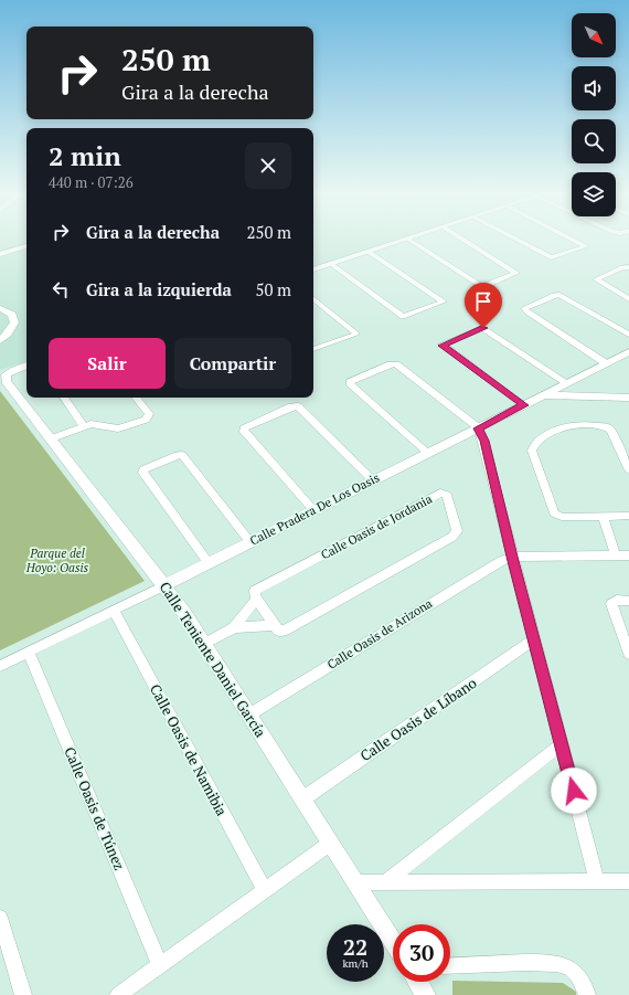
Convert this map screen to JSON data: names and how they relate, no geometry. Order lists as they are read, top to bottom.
{
  "streets": {
    "street": [
      "Calle Pradera De Los Oasis",
      "Calle Oasis de Jordania",
      "Calle Oasis de Arizona",
      "Calle Teniente Daniel García",
      "Calle Oasis de Líbano",
      "Calle Oasis de Namibia",
      "Calle Oasis de Túnez"
    ]
  },
  "crossings": [
    ["Calle Pradera De Los Oasis", "Calle Teniente Daniel García"],
    ["Calle Pradera De Los Oasis", "Calle Oasis de Namibia"],
    ["Calle Pradera De Los Oasis", "Calle Oasis de Túnez"],
    ["Calle Oasis de Jordania", "Calle Teniente Daniel García"],
    ["Calle Oasis de Arizona", "Calle Teniente Daniel García"],
    ["Calle Teniente Daniel García", "Calle Oasis de Líbano"]
  ],
  "parks": ["Parque del Hoyo: Oasis"],
  "north": "bottom right",
  "page": {
    "turn": ["250 m", "Gira a la derecha"],
    "heading": ["2 min", "440 m · 07:26"],
    "list": [
      {
        "name": "Gira a la derecha",
        "value": "250 m"
      },
      {
        "name": "Gira a la izquierda",
        "value": "50 m"
      }
    ],
    "buttons": ["Salir", "Compartir"],
    "speed": "22 km/h",
    "limit": "30"
  }
}
